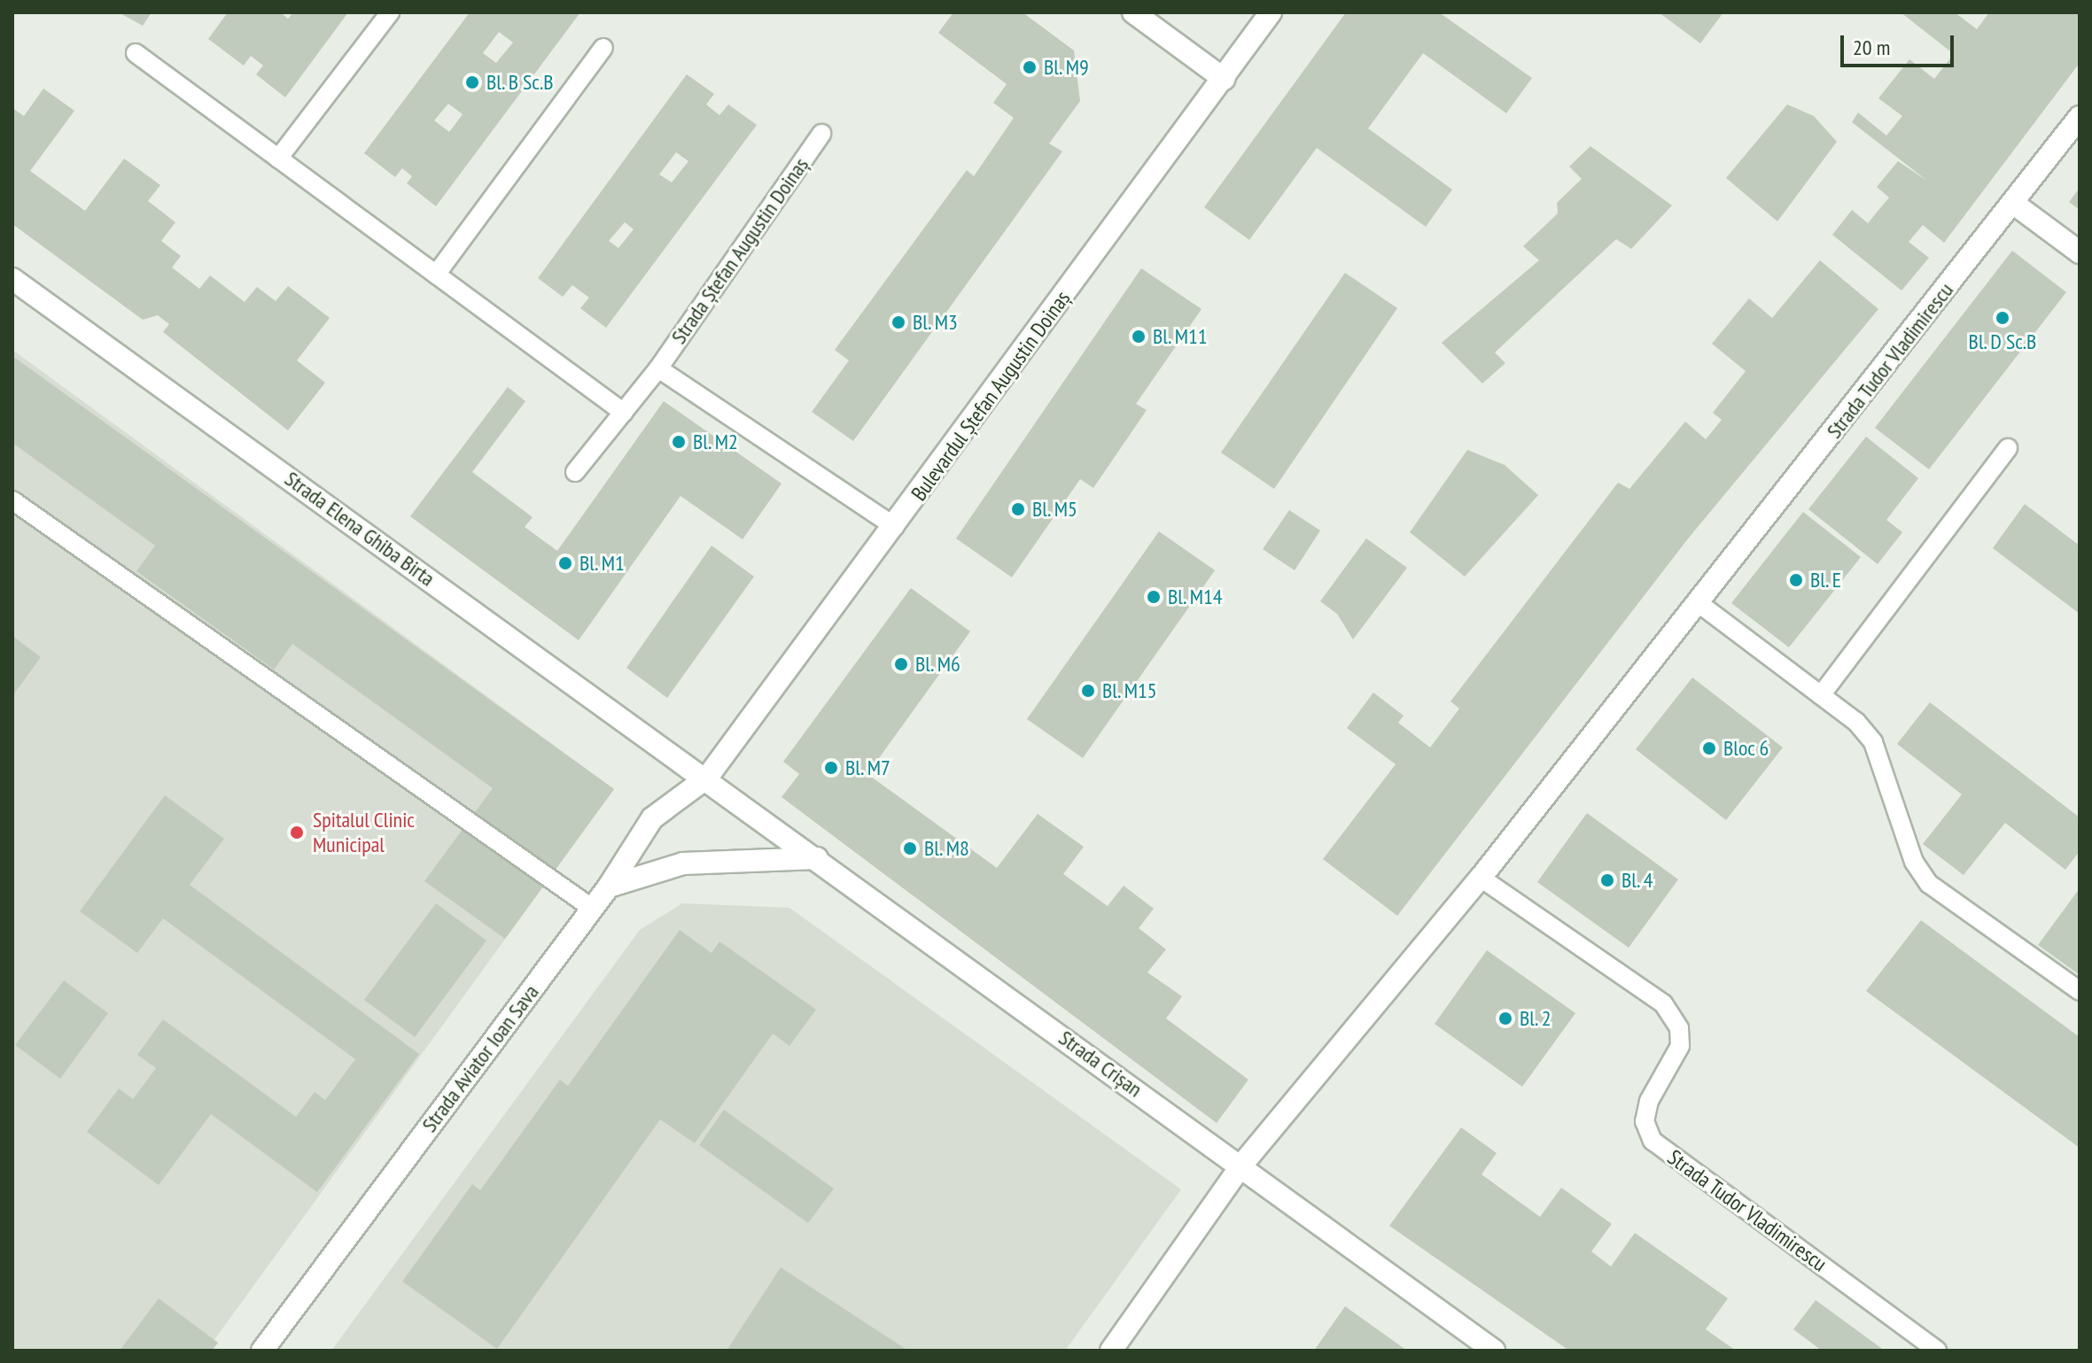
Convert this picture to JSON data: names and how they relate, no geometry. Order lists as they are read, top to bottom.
{
  "streets": {
    "main road": [
      "Strada Tudor Vladimirescu",
      "Bulevardul Ștefan Augustin Doinaș",
      "Strada Elena Ghiba Birta",
      "Strada Aviator Ioan Sava",
      "Strada Crișan"
    ],
    "lane": ["Strada Ștefan Augustin Doinaș"]
  },
  "crossings": [
    ["Strada Tudor Vladimirescu", "Strada Crișan"],
    ["Bulevardul Ștefan Augustin Doinaș", "Strada Elena Ghiba Birta"],
    ["Bulevardul Ștefan Augustin Doinaș", "Strada Aviator Ioan Sava"],
    ["Bulevardul Ștefan Augustin Doinaș", "Strada Crișan"],
    ["Strada Elena Ghiba Birta", "Strada Aviator Ioan Sava"],
    ["Strada Elena Ghiba Birta", "Strada Crișan"],
    ["Strada Aviator Ioan Sava", "Strada Crișan"]
  ],
  "places": [
    "Bl. M9",
    "Bl. B Sc.B",
    "Bl. D Sc.B",
    "Bl. M3",
    "Bl. M11",
    "Bl. M2",
    "Bl. M5",
    "Bl. M1",
    "Bl. E",
    "Bl. M14",
    "Bl. M6",
    "Bl. M15",
    "Bloc 6",
    "Bl. M7",
    "Spitalul Clinic Municipal",
    "Bl. M8",
    "Bl. 4",
    "Bl. 2"
  ],
  "scale_bar": "20 m"
}
